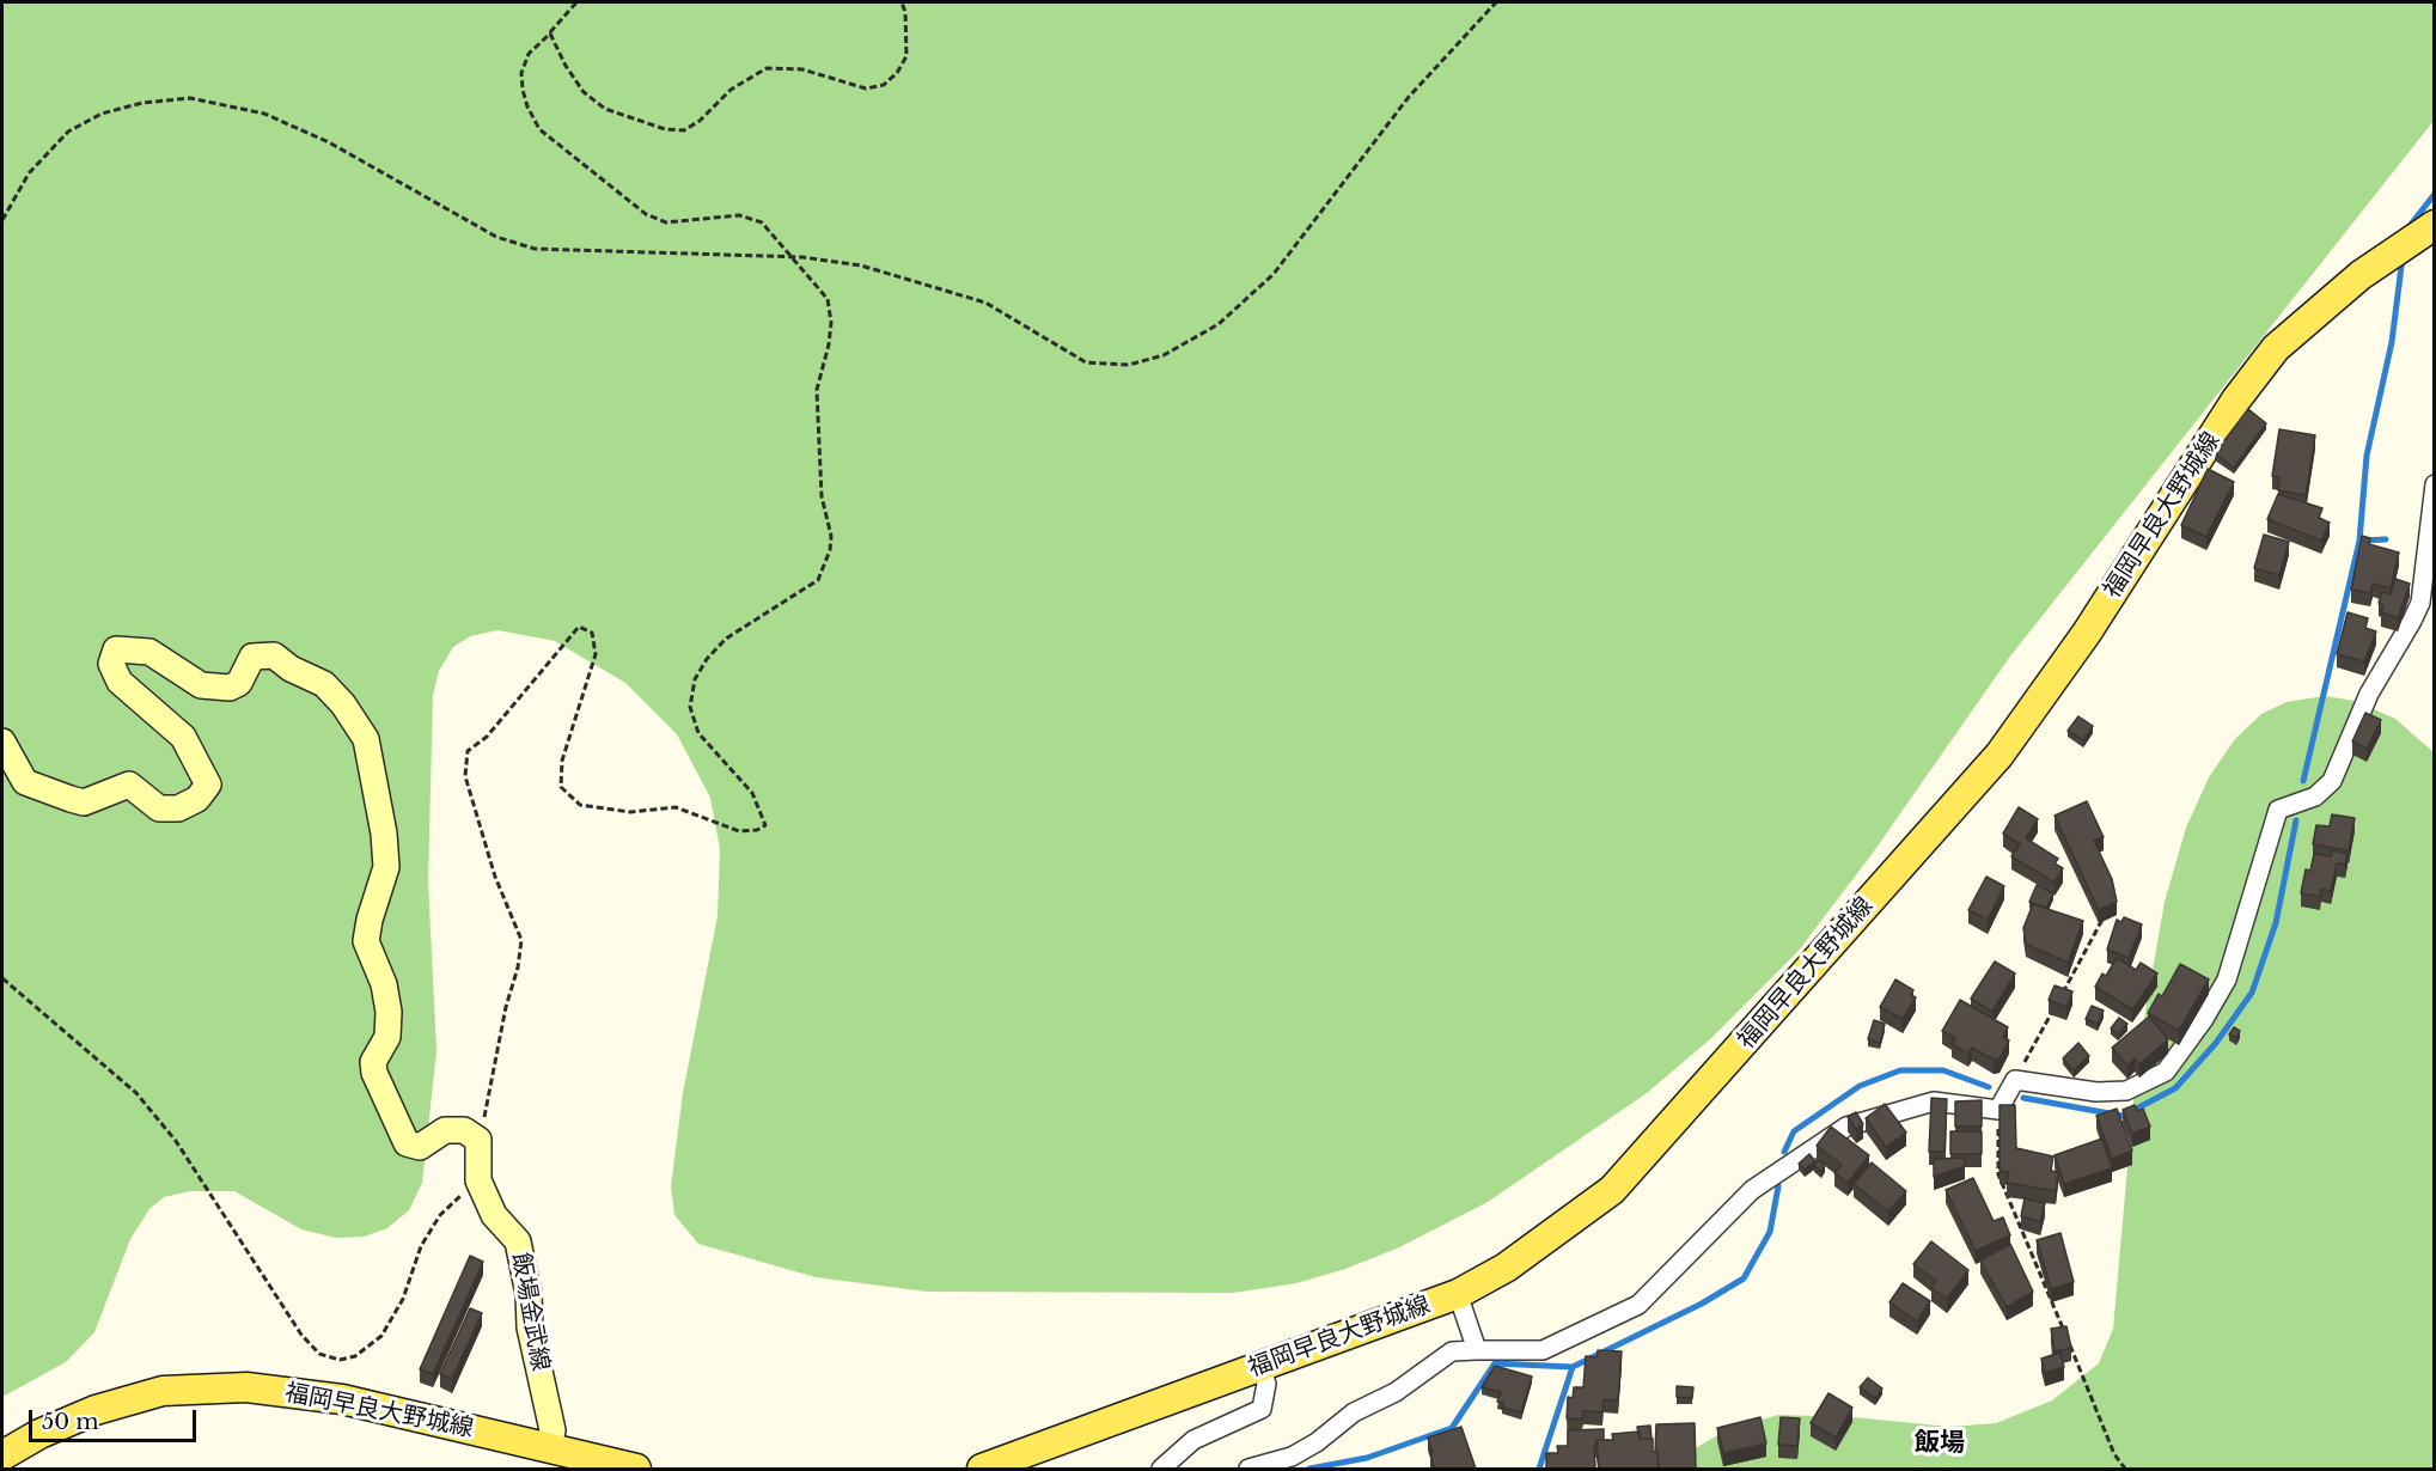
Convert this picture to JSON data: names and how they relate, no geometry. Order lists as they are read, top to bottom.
{
  "streets": {
    "main road": ["福岡早良大野城線", "飯場金武線"]
  },
  "crossings": [
    ["福岡早良大野城線", "飯場金武線"]
  ],
  "districts": ["飯場"],
  "scale_bar": "50 m"
}
